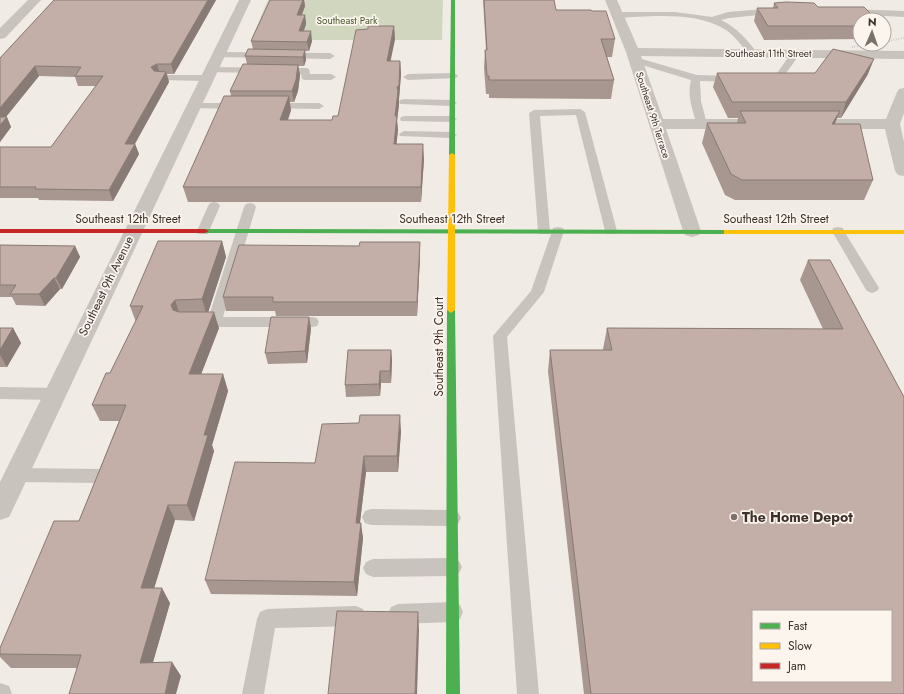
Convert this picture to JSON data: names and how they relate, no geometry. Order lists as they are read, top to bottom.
{
  "streets": {
    "main road": ["Southeast 12th Street", "Southeast 9th Court"],
    "street": ["Southeast 11th Street", "Southeast 9th Terrace", "Southeast 9th Avenue"]
  },
  "crossings": [
    ["Southeast 11th Street", "Southeast 9th Terrace"],
    ["Southeast 9th Terrace", "Southeast 12th Street"],
    ["Southeast 12th Street", "Southeast 9th Avenue"],
    ["Southeast 12th Street", "Southeast 9th Court"]
  ],
  "parks": ["Southeast Park"],
  "places": ["The Home Depot"],
  "legend": ["Fast", "Slow", "Jam"],
  "north": "top"
}
